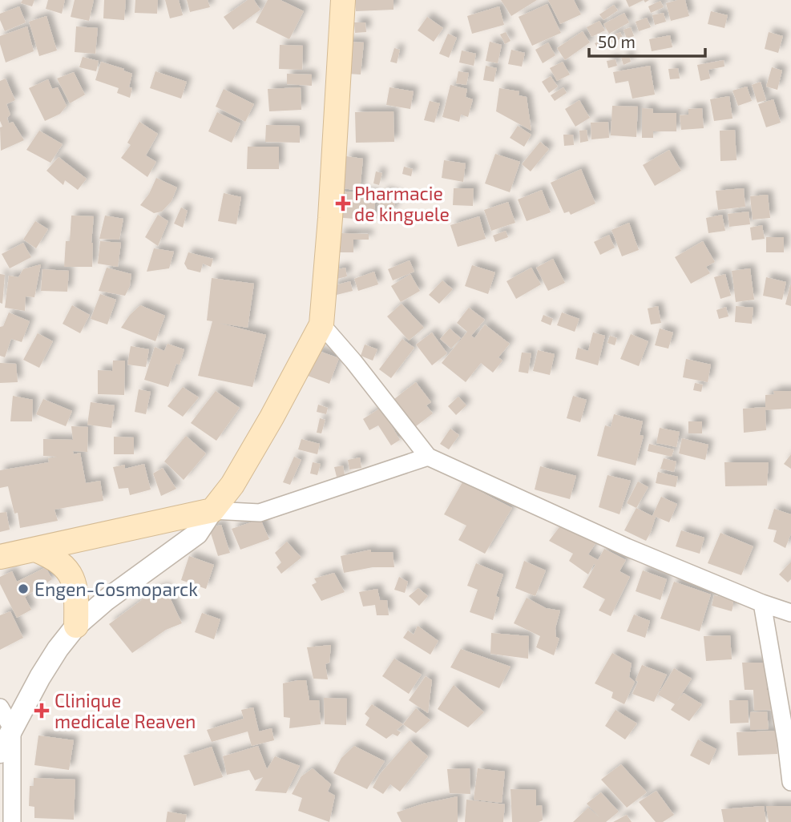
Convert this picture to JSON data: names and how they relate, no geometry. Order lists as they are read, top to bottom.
{
  "places": {
    "health": ["Pharmacie de kinguele", "Clinique medicale Reaven"],
    "other": ["Engen-Cosmoparck"]
  },
  "scale_bar": "50 m"
}
